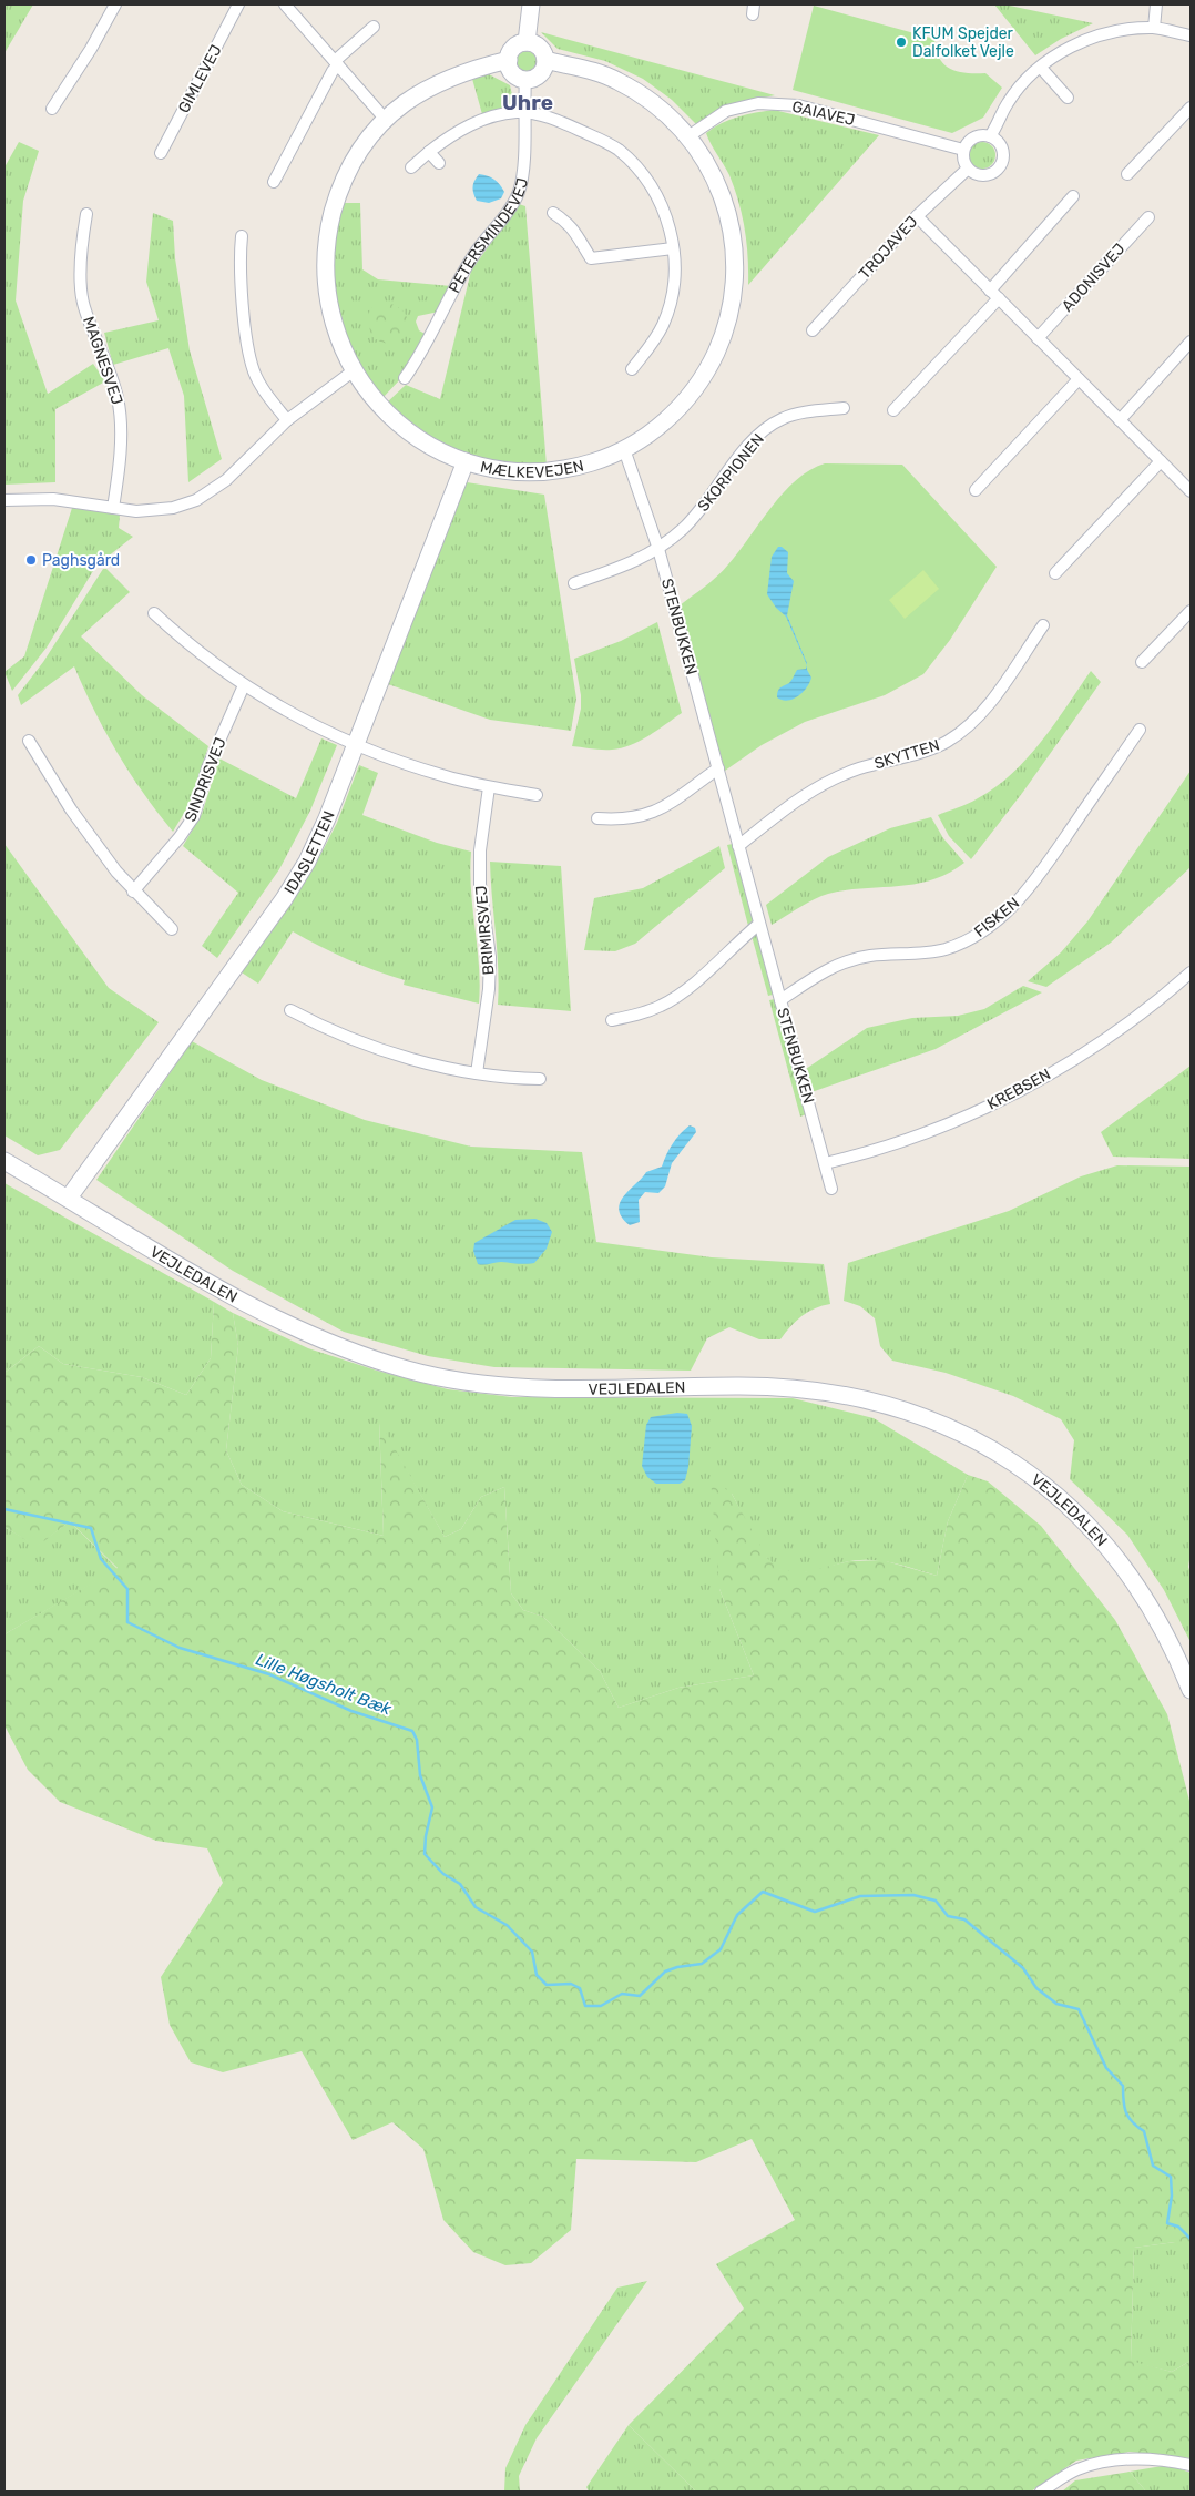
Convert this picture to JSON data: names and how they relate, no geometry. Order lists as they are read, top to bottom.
{
  "streets": {
    "street": [
      "GIMLEVEJ",
      "GAIAVEJ",
      "PETERSMINDEVEJ",
      "TROJAVEJ",
      "ADONISVEJ",
      "MAGNESVEJ",
      "MÆLKEVEJEN",
      "SKORPIONEN",
      "STENBUKKEN",
      "SKYTTEN",
      "SINDRISVEJ",
      "IDASLETTEN",
      "FISKEN",
      "BRIMIRSVEJ",
      "KREBSEN",
      "VEJLEDALEN"
    ]
  },
  "crossings": [
    ["GAIAVEJ", "TROJAVEJ"],
    ["GAIAVEJ", "MÆLKEVEJEN"],
    ["PETERSMINDEVEJ", "MÆLKEVEJEN"],
    ["MÆLKEVEJEN", "STENBUKKEN"],
    ["MÆLKEVEJEN", "IDASLETTEN"],
    ["SKORPIONEN", "STENBUKKEN"],
    ["STENBUKKEN", "SKYTTEN"],
    ["STENBUKKEN", "FISKEN"],
    ["STENBUKKEN", "KREBSEN"],
    ["IDASLETTEN", "VEJLEDALEN"]
  ],
  "districts": ["Uhre"],
  "water": ["Lille Høgsholt Bæk"],
  "places": ["KFUM Spejder Dalfolket Vejle", "Paghsgård"]
}
